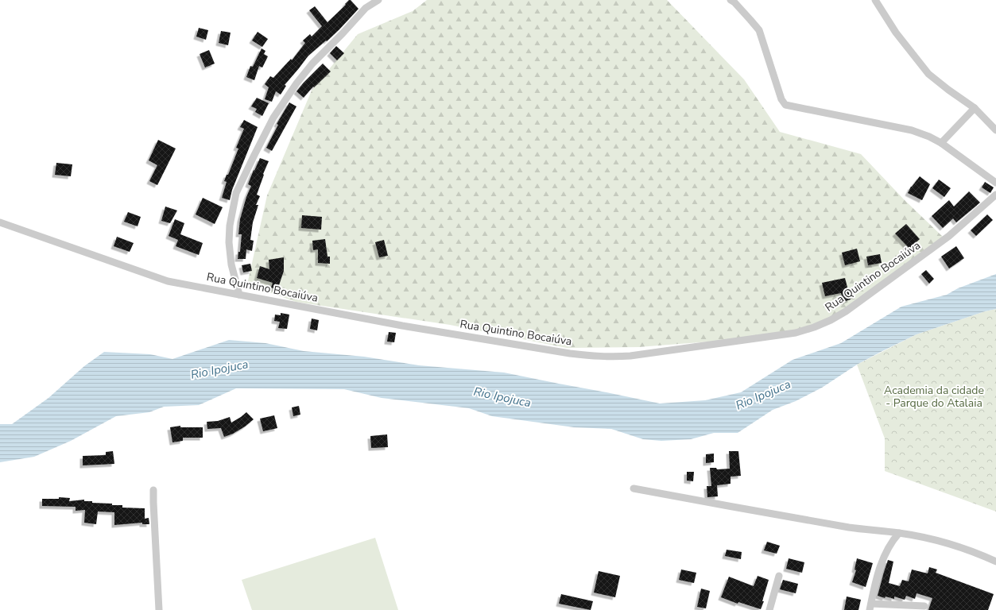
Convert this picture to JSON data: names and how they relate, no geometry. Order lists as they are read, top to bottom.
{
  "streets": {
    "street": ["Rua Quintino Bocaiúva"]
  },
  "water": ["Rio Ipojuca"],
  "parks": ["Academia da cidade - Parque do Atalaia"]
}
